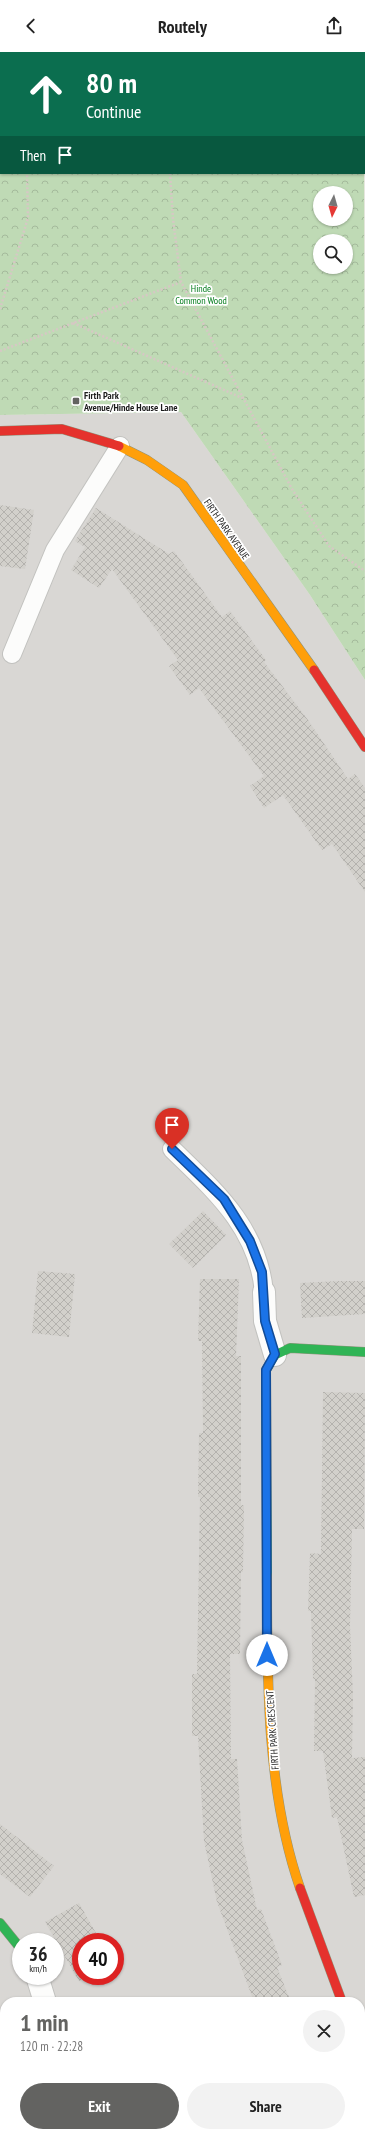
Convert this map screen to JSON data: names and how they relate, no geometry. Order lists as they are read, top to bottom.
{
  "streets": {
    "street": ["FIRTH PARK AVENUE", "FIRTH PARK CRESCENT"]
  },
  "parks": ["Hinde Common Wood"],
  "places": {
    "transit": ["Firth Park Avenue/Hinde House Lane"]
  },
  "north": "bottom",
  "page": {
    "header": "Routely",
    "turn": ["80 m", "Continue"],
    "then": "Then",
    "speed": "36 km/h",
    "limit": "40",
    "heading": ["1 min", "120 m · 22:28"],
    "buttons": ["Exit", "Share"]
  }
}
